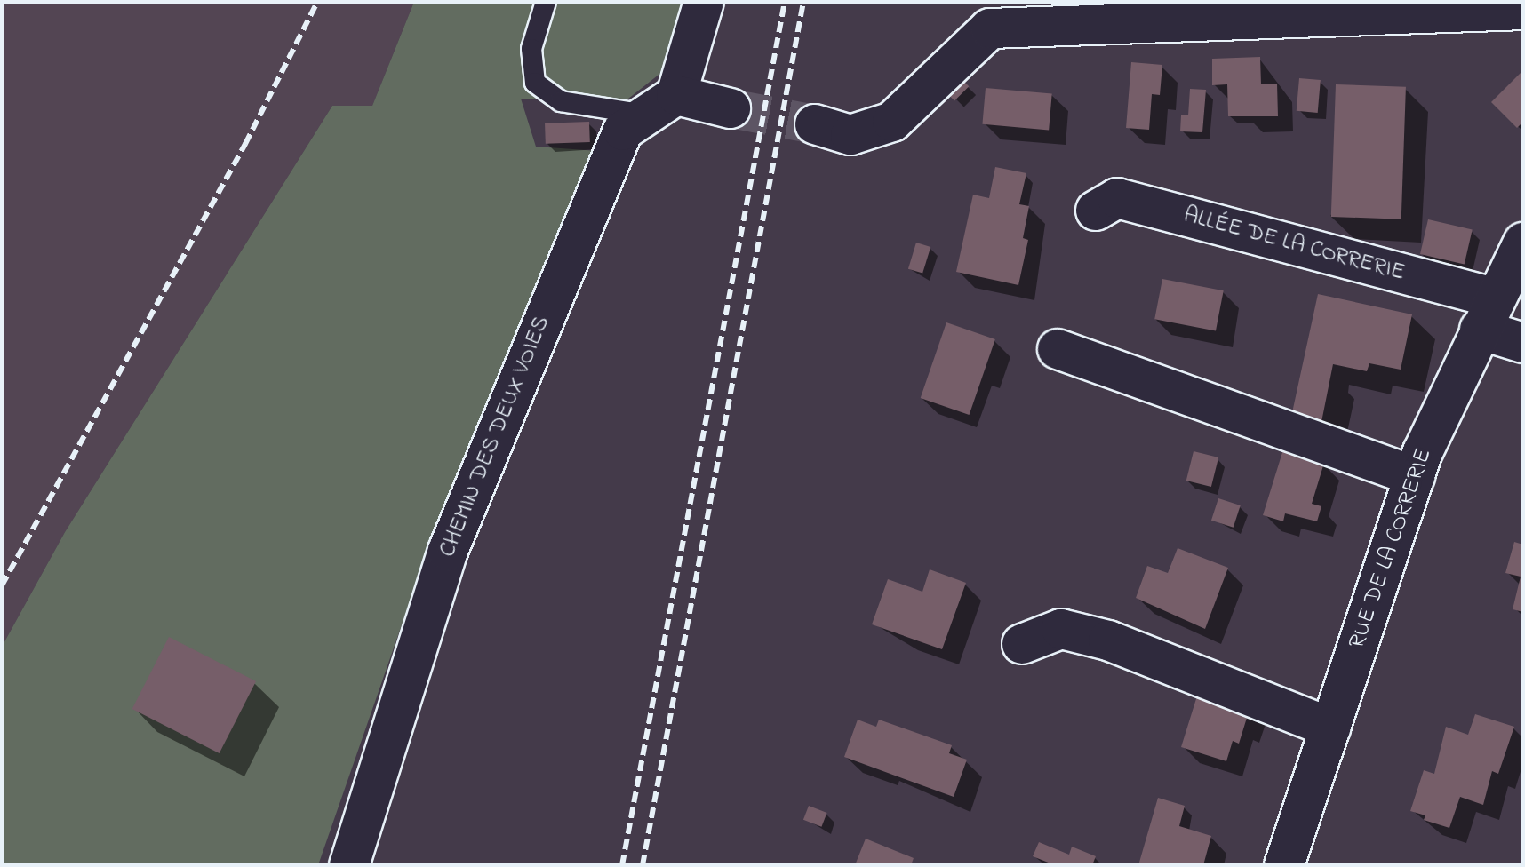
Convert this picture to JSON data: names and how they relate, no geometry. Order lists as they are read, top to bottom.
{
  "streets": {
    "street": ["ALLÉE DE LA CORRERIE", "CHEMIN DES DEUX VOIES", "RUE DE LA CORRERIE"]
  },
  "crossings": [
    ["ALLÉE DE LA CORRERIE", "RUE DE LA CORRERIE"]
  ]
}
